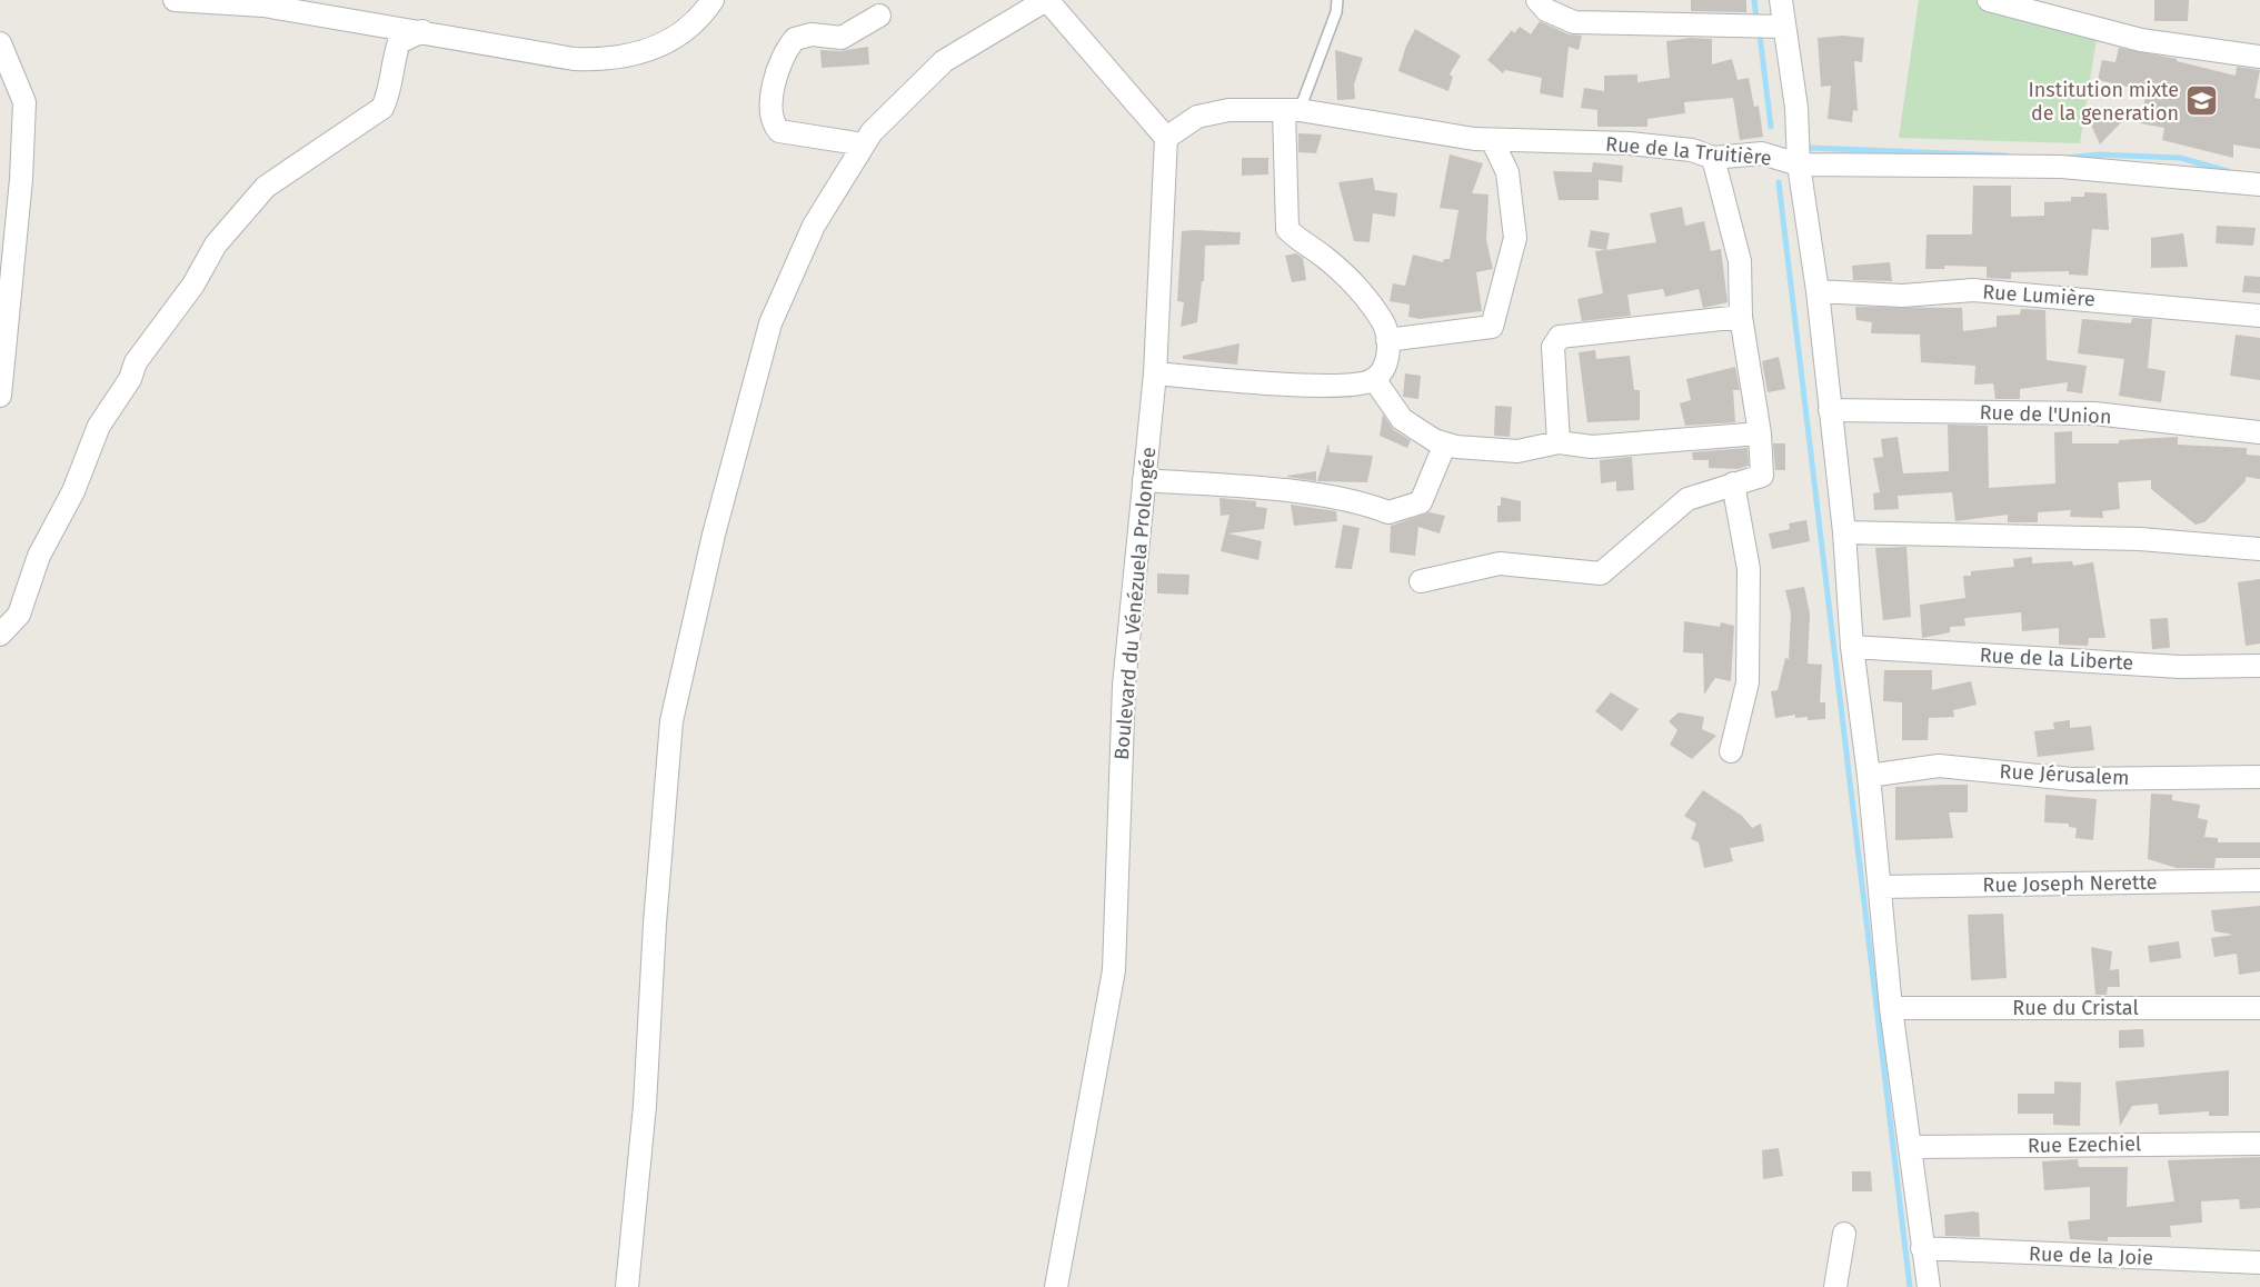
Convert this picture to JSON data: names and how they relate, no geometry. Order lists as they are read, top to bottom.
{
  "streets": {
    "street": [
      "Rue de la Truitière",
      "Rue Lumière",
      "Rue de l'Union",
      "Boulevard du Vénézuela Prolongée",
      "Rue de la Liberte",
      "Rue Jérusalem",
      "Rue Joseph Nerette",
      "Rue du Cristal",
      "Rue Ezechiel",
      "Rue de la Joie"
    ]
  },
  "crossings": [
    ["Rue de la Truitière", "Boulevard du Vénézuela Prolongée"]
  ],
  "places": {
    "school or university": ["Institution mixte de la generation"]
  }
}
